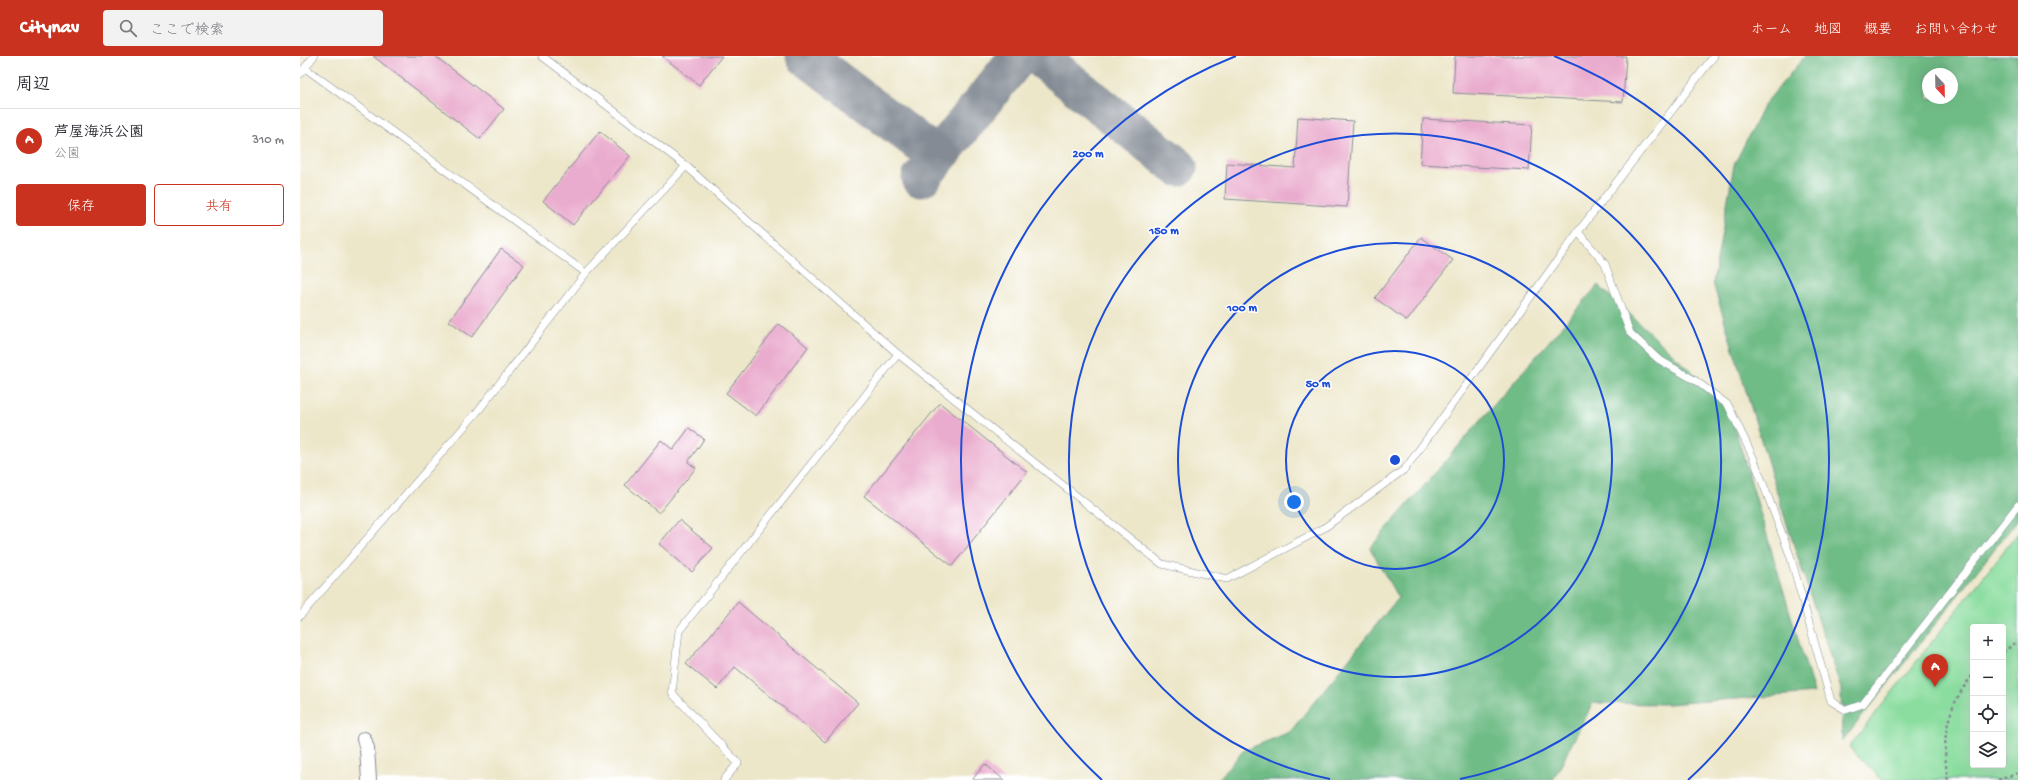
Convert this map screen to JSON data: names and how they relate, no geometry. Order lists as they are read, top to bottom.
{
  "north": "bottom",
  "page": {
    "header": "Citynav",
    "search": "ここで検索",
    "nav": [
      "ホーム",
      "地図",
      "概要",
      "お問い合わせ"
    ],
    "heading": "周辺",
    "list": [
      {
        "mark": "A",
        "name": "芦屋海浜公園",
        "note": "公園",
        "value": "310 m"
      }
    ],
    "buttons": ["保存", "共有"],
    "map_buttons": ["+", "−"],
    "pins": "A"
  },
  "rings": [
    "200 m",
    "150 m",
    "100 m",
    "50 m"
  ]
}
